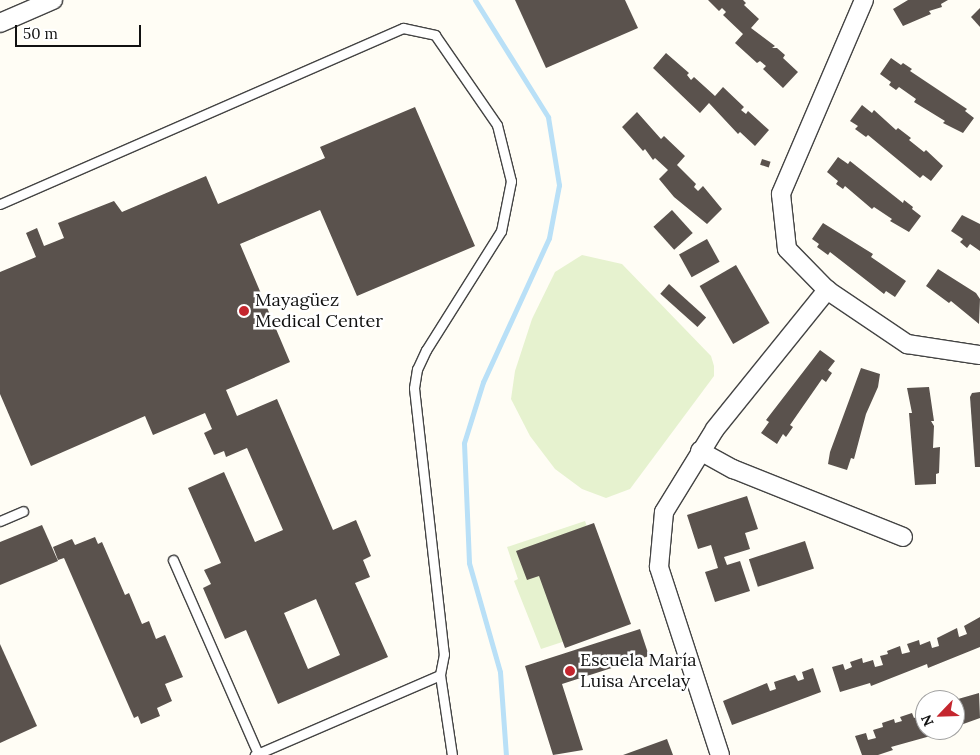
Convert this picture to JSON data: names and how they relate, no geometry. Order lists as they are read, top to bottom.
{
  "places": ["Mayagüez Medical Center", "Escuela María Luisa Arcelay"],
  "scale_bar": "50 m",
  "north": "bottom left"
}
